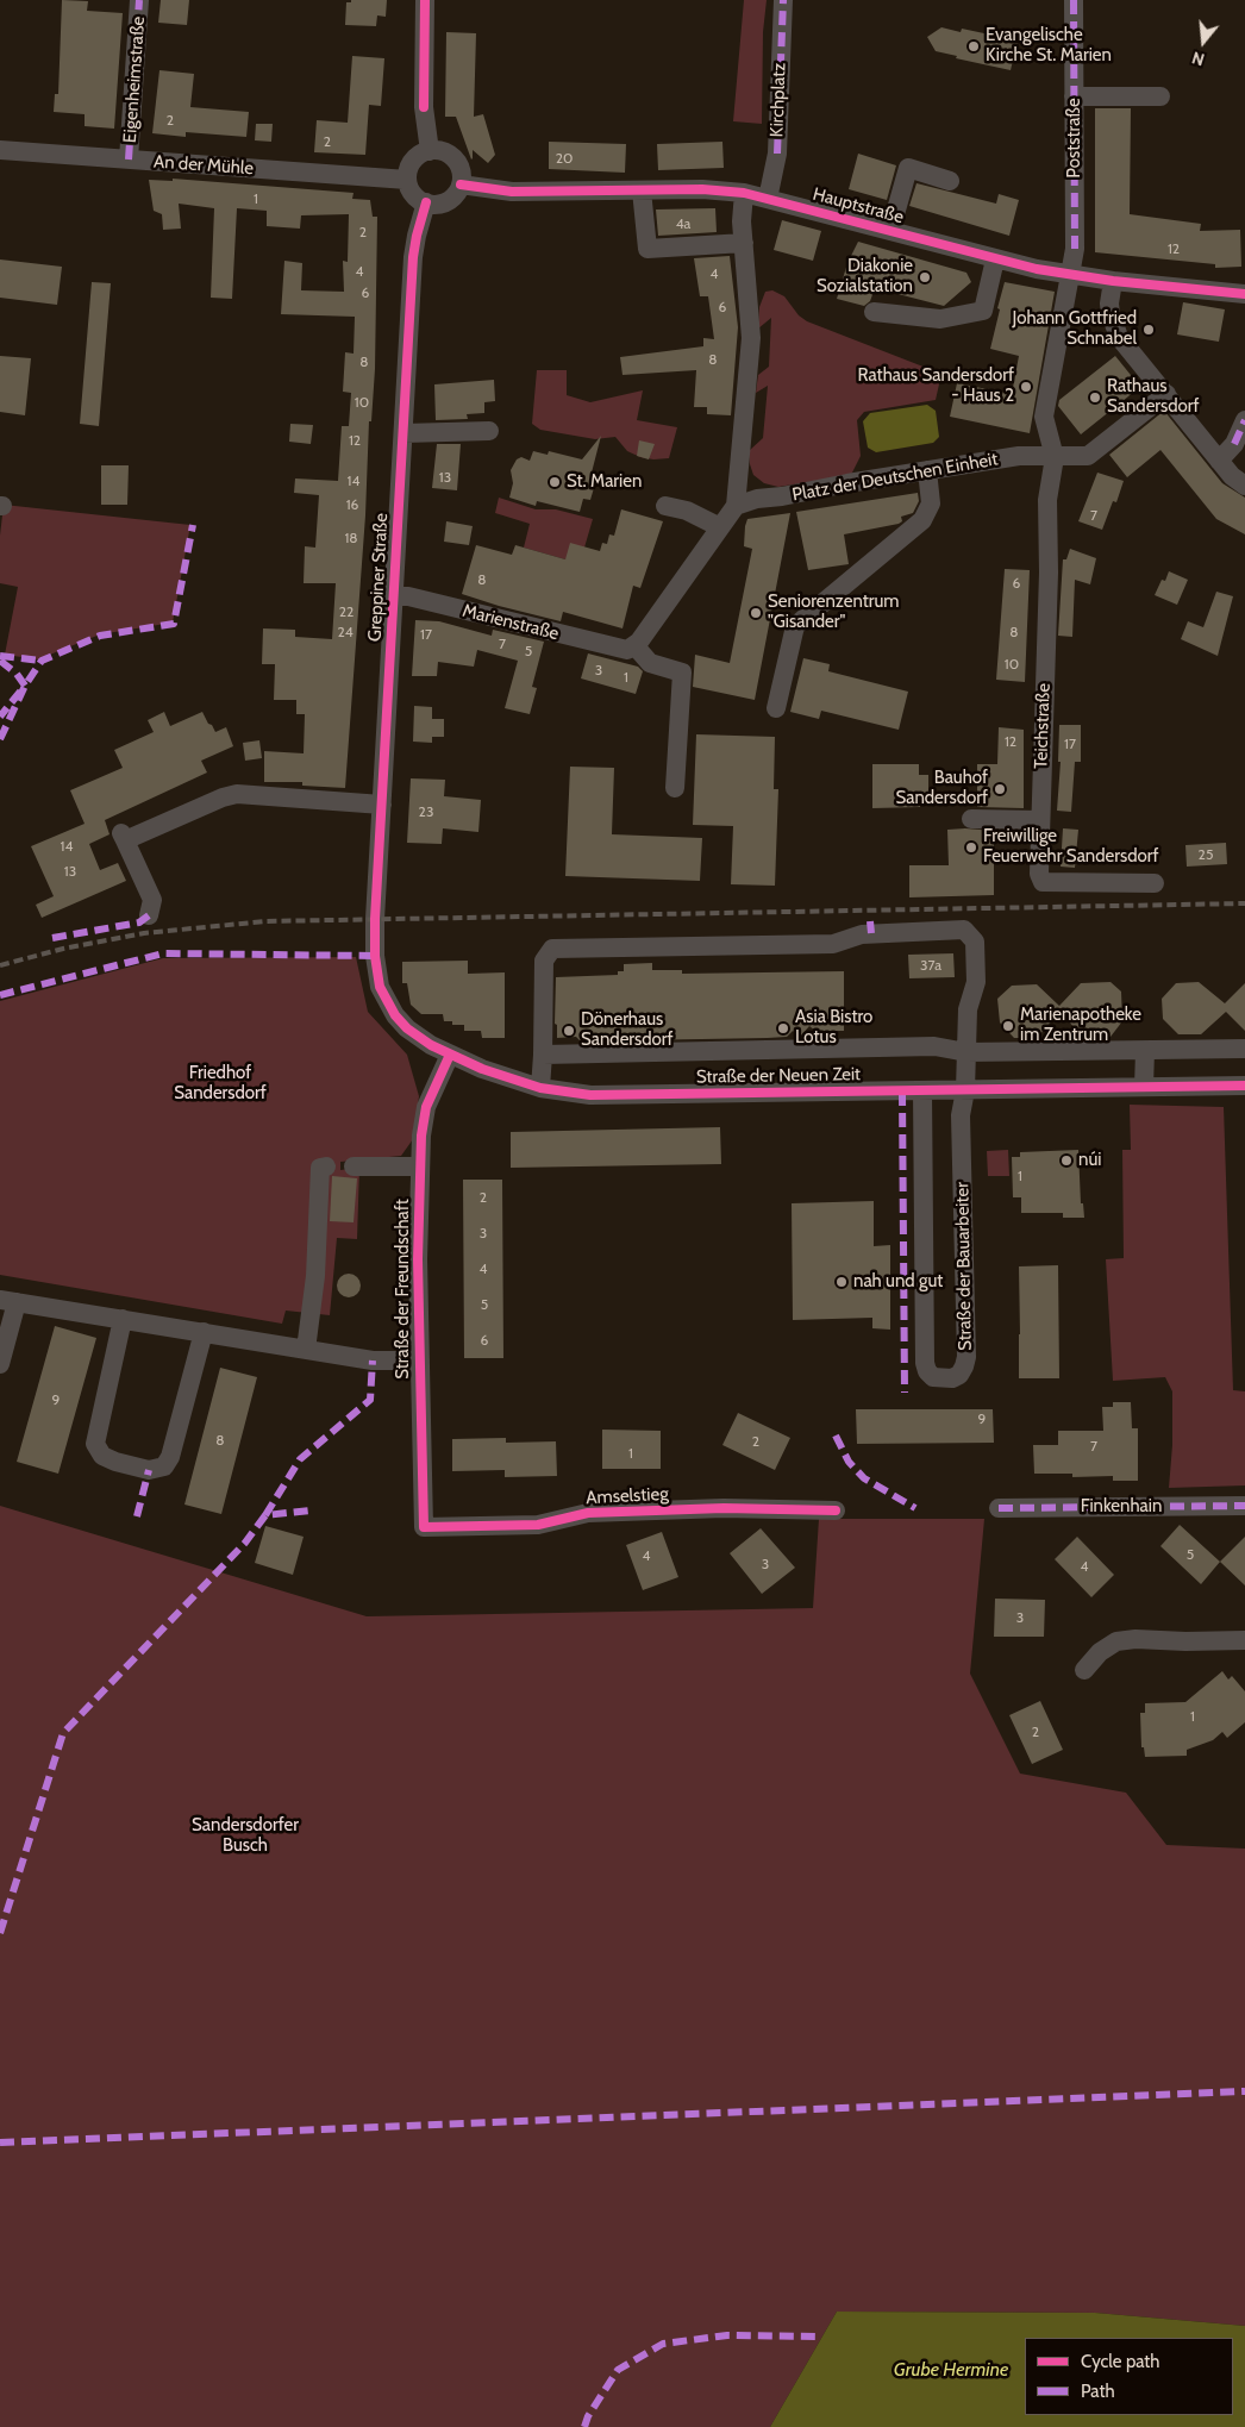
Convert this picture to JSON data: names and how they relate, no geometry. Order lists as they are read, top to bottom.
{
  "streets": {
    "street": [
      "Eigenheimstraße",
      "Kirchplatz",
      "Poststraße",
      "An der Mühle",
      "Hauptstraße",
      "Platz der Deutschen Einheit",
      "Greppiner Straße",
      "Marienstraße",
      "Teichstraße",
      "Straße der Neuen Zeit",
      "Straße der Bauarbeiter",
      "Straße der Freundschaft",
      "Amselstieg",
      "Finkenhain"
    ]
  },
  "crossings": [
    ["Eigenheimstraße", "An der Mühle"],
    ["Kirchplatz", "Hauptstraße"],
    ["Poststraße", "Hauptstraße"],
    ["Poststraße", "Teichstraße"],
    ["An der Mühle", "Hauptstraße"],
    ["An der Mühle", "Greppiner Straße"],
    ["Hauptstraße", "Greppiner Straße"],
    ["Hauptstraße", "Teichstraße"],
    ["Platz der Deutschen Einheit", "Teichstraße"],
    ["Greppiner Straße", "Marienstraße"],
    ["Greppiner Straße", "Straße der Neuen Zeit"],
    ["Straße der Neuen Zeit", "Straße der Bauarbeiter"],
    ["Straße der Neuen Zeit", "Straße der Freundschaft"],
    ["Straße der Freundschaft", "Amselstieg"]
  ],
  "water": ["Grube Hermine"],
  "parks": ["Friedhof Sandersdorf", "Sandersdorfer Busch"],
  "places": [
    "Evangelische Kirche St. Marien",
    "Diakonie Sozialstation",
    "Johann Gottfried Schnabel",
    "Rathaus Sandersdorf - Haus 2",
    "Rathaus Sandersdorf",
    "St. Marien",
    "Seniorenzentrum \"Gisander\"",
    "Bauhof Sandersdorf",
    "Freiwillige Feuerwehr Sandersdorf",
    "Marienapotheke im Zentrum",
    "Asia Bistro Lotus",
    "Dönerhaus Sandersdorf",
    "núi",
    "nah und gut"
  ],
  "house_numbers": [
    "2",
    "2",
    "20",
    "1",
    "4a",
    "2",
    "12",
    "4",
    "4",
    "6",
    "6",
    "8",
    "8",
    "10",
    "12",
    "13",
    "14",
    "16",
    "7",
    "18",
    "8",
    "6",
    "22",
    "24",
    "8",
    "17",
    "7",
    "5",
    "10",
    "3",
    "1",
    "12",
    "17",
    "23",
    "14",
    "25",
    "13",
    "37a",
    "1",
    "2",
    "3",
    "4",
    "5",
    "6",
    "9",
    "9",
    "8",
    "2",
    "7",
    "1",
    "5",
    "4",
    "3",
    "4",
    "3",
    "1",
    "2"
  ],
  "legend": ["Cycle path", "Path"],
  "north": "bottom"
}
